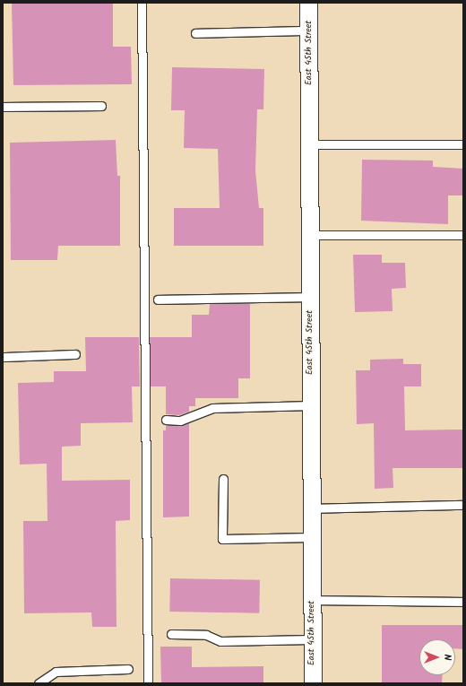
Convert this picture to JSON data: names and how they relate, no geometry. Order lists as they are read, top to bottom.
{
  "streets": {
    "street": ["East 45th Street"]
  },
  "north": "right"
}
